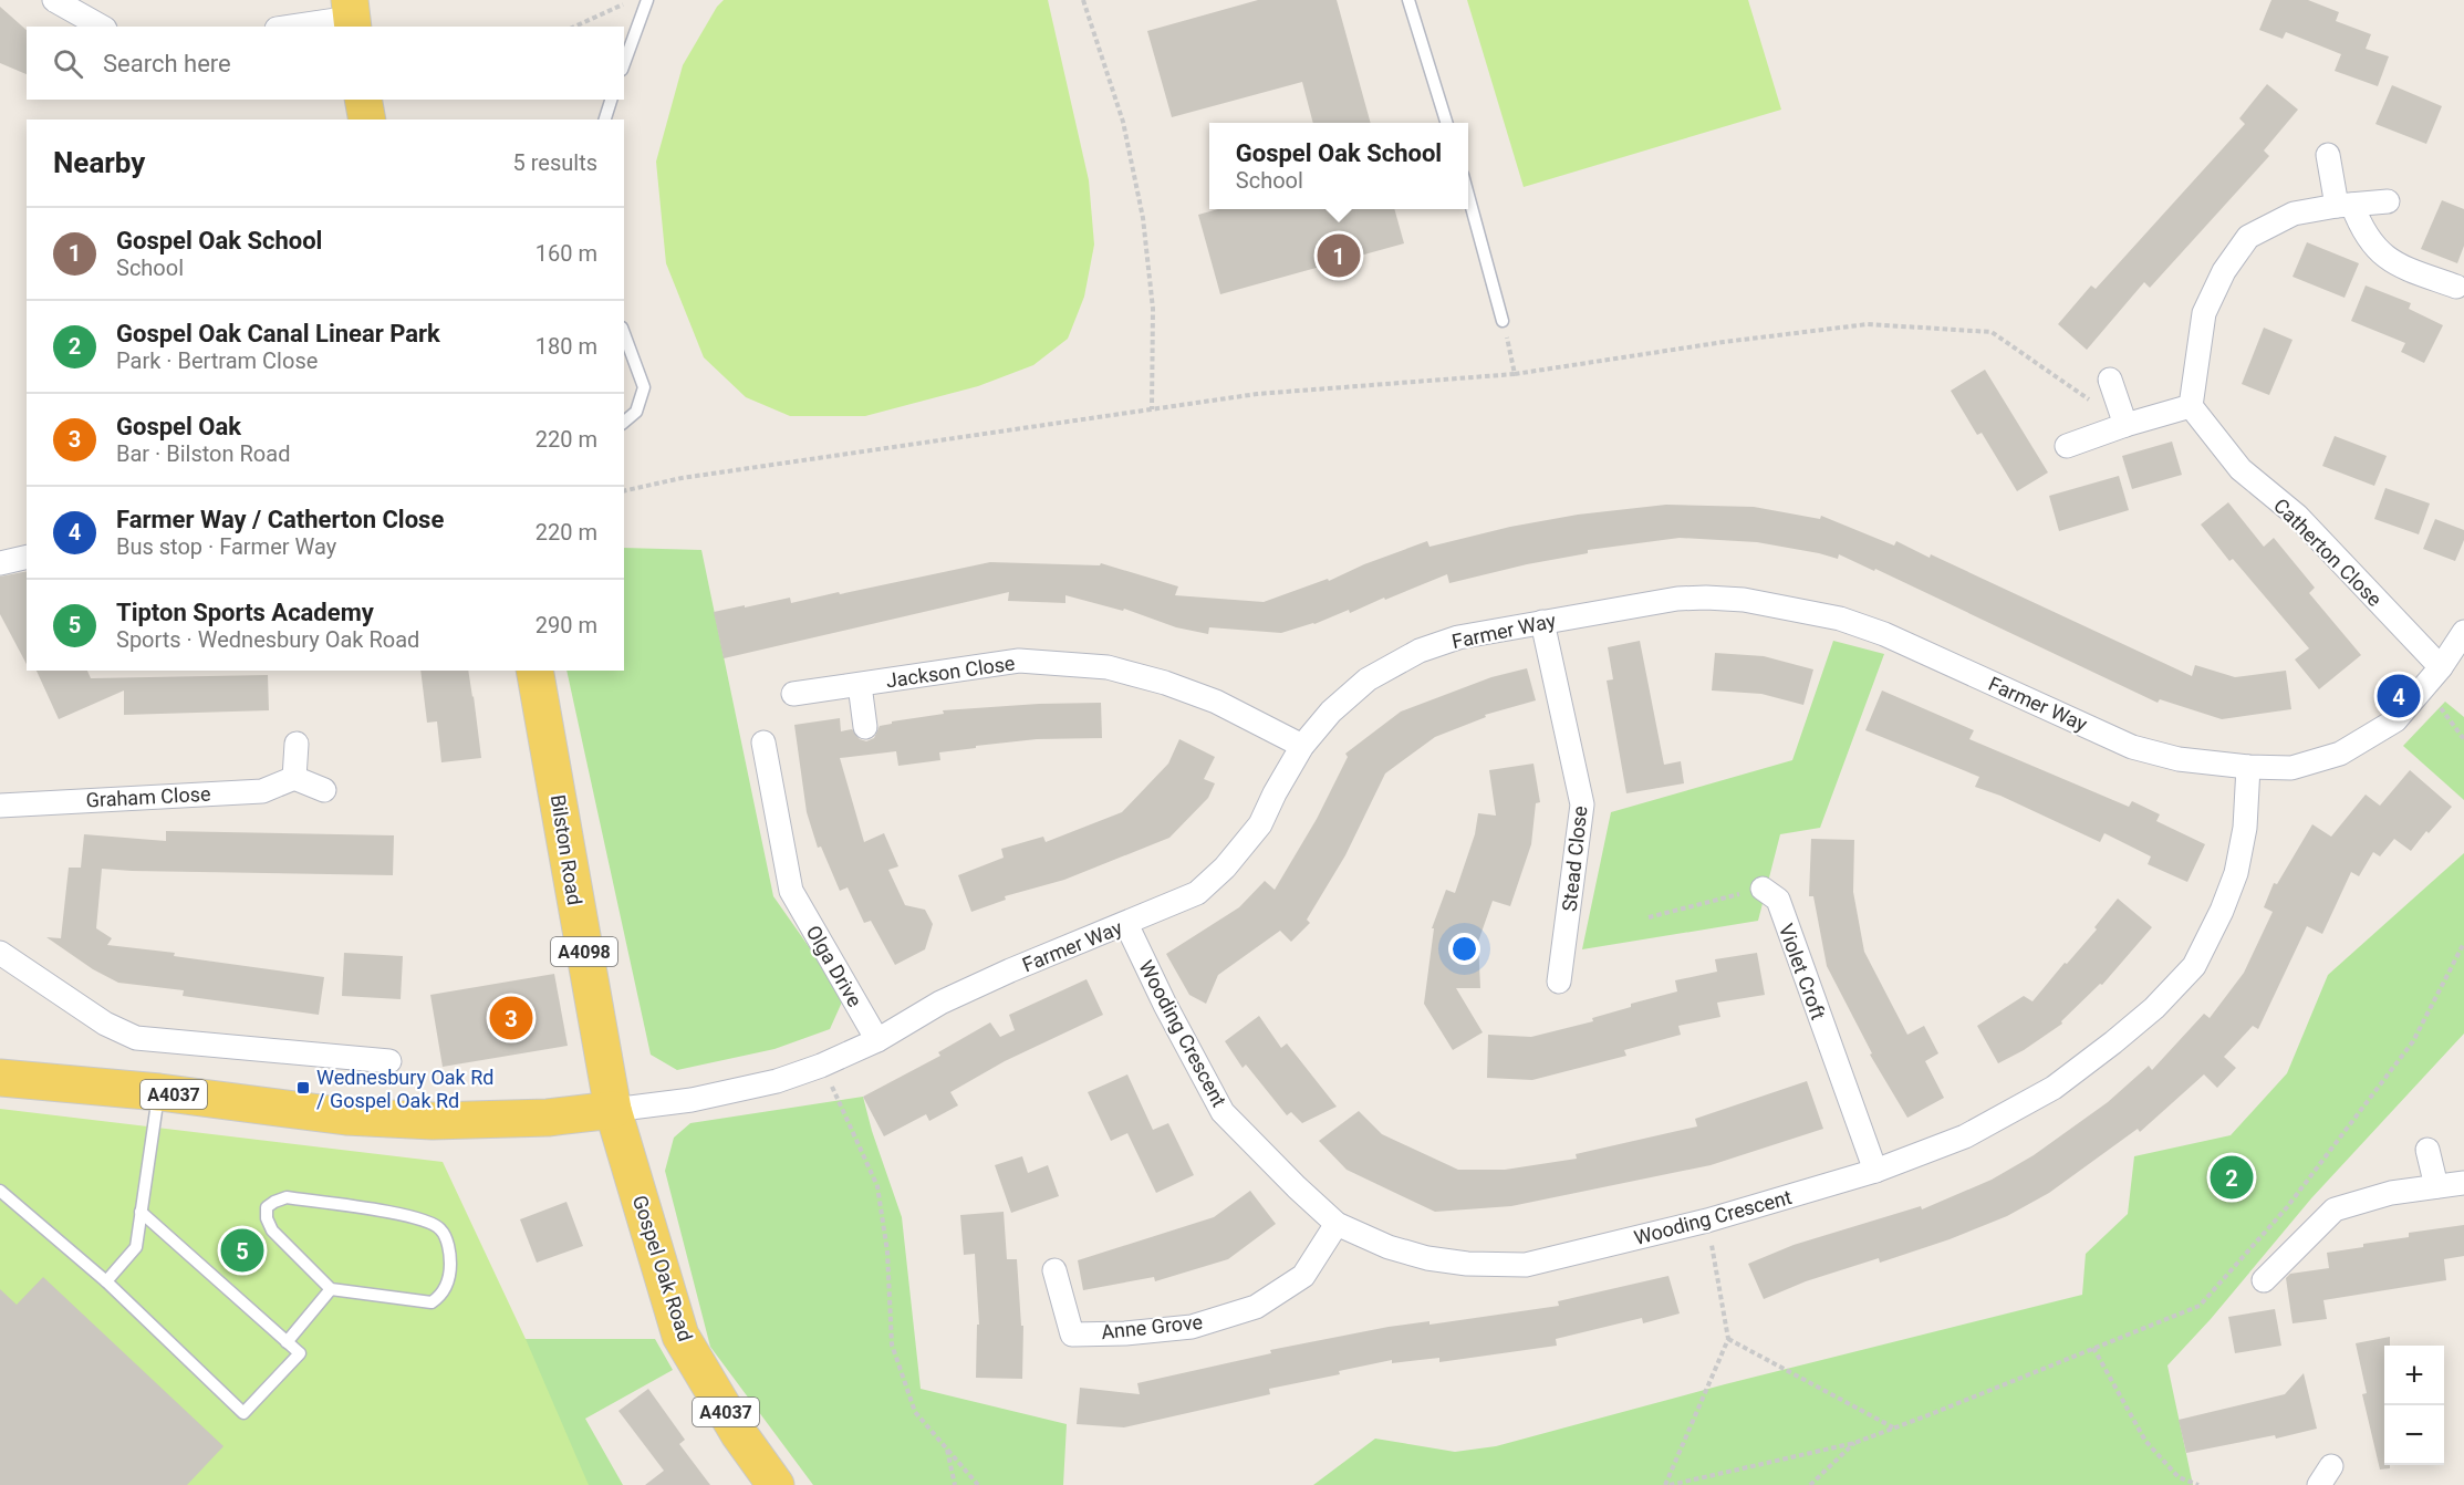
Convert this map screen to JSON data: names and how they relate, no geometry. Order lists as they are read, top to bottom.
{
  "streets": {
    "main road": [
      "Bilston Road",
      "A4098",
      "A4037",
      "Gospel Oak Road"
    ],
    "street": [
      "Catherton Close",
      "Farmer Way",
      "Jackson Close",
      "Graham Close",
      "Stead Close",
      "Olga Drive",
      "Violet Croft",
      "Wooding Crescent",
      "Anne Grove"
    ]
  },
  "crossings": [
    ["Catherton Close", "Farmer Way"],
    ["Farmer Way", "Jackson Close"],
    ["Farmer Way", "Bilston Road"],
    ["Farmer Way", "Stead Close"],
    ["Farmer Way", "Olga Drive"],
    ["Farmer Way", "Wooding Crescent"],
    ["Farmer Way", "A4037"],
    ["Farmer Way", "Gospel Oak Road"],
    ["Bilston Road", "A4037"],
    ["Bilston Road", "Gospel Oak Road"],
    ["Violet Croft", "Wooding Crescent"],
    ["Wooding Crescent", "Anne Grove"],
    ["A4037", "Gospel Oak Road"]
  ],
  "places": {
    "transit": ["Wednesbury Oak Rd / Gospel Oak Rd"]
  },
  "page": {
    "search": "Search here",
    "heading": ["Nearby", "5 results"],
    "popup": ["Gospel Oak School", "School"],
    "list": [
      {
        "mark": "1",
        "name": "Gospel Oak School",
        "note": "School",
        "value": "160 m"
      },
      {
        "mark": "2",
        "name": "Gospel Oak Canal Linear Park",
        "note": "Park · Bertram Close",
        "value": "180 m"
      },
      {
        "mark": "3",
        "name": "Gospel Oak",
        "note": "Bar · Bilston Road",
        "value": "220 m"
      },
      {
        "mark": "4",
        "name": "Farmer Way / Catherton Close",
        "note": "Bus stop · Farmer Way",
        "value": "220 m"
      },
      {
        "mark": "5",
        "name": "Tipton Sports Academy",
        "note": "Sports · Wednesbury Oak Road",
        "value": "290 m"
      }
    ],
    "pins": [
      "1",
      "4",
      "3",
      "2",
      "5"
    ],
    "map_buttons": ["+", "−"]
  }
}
